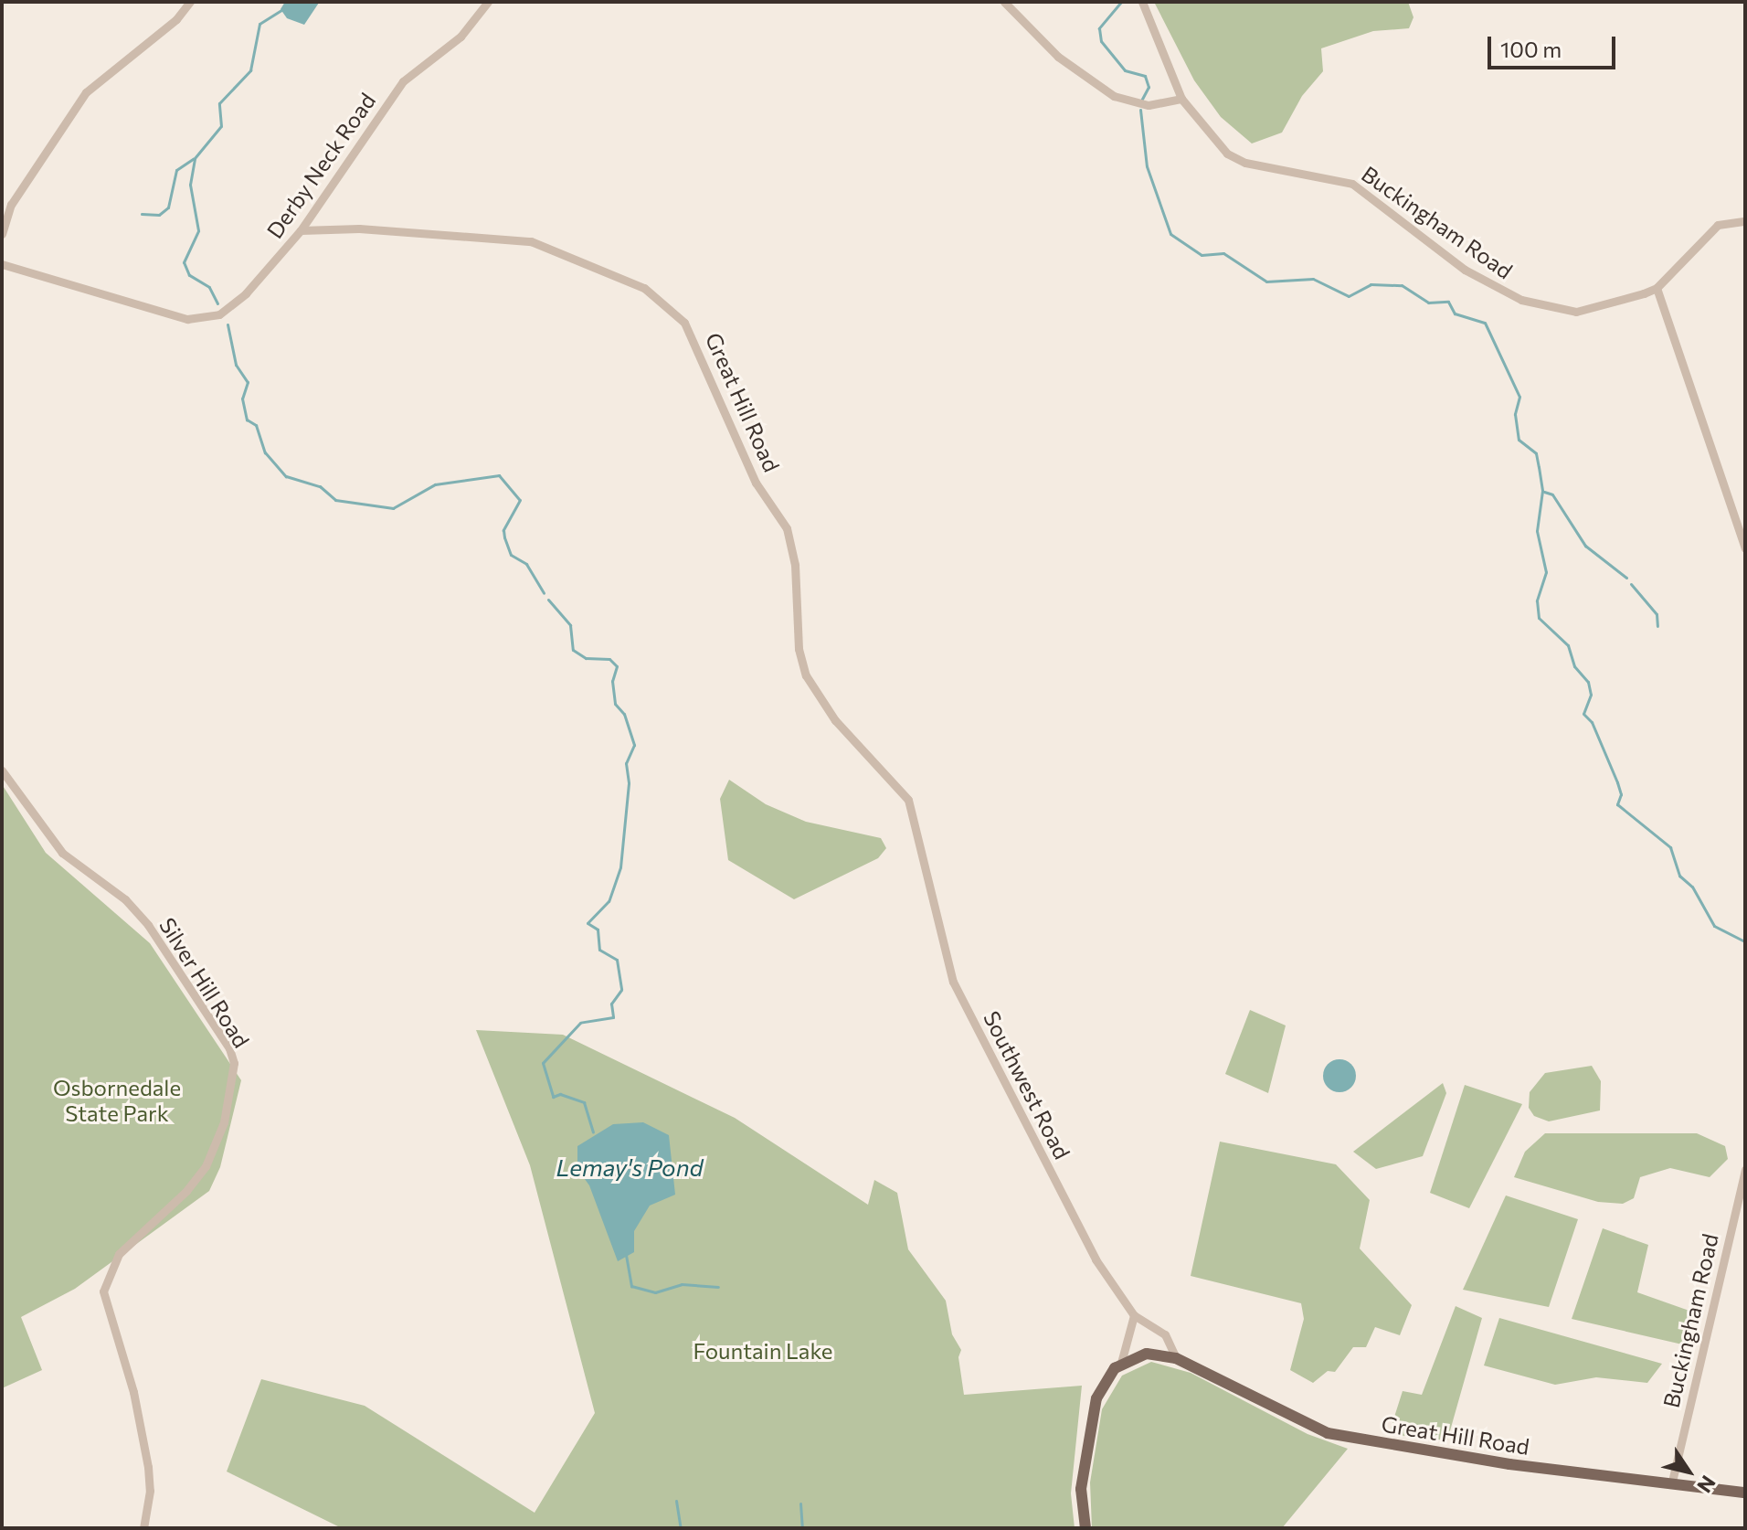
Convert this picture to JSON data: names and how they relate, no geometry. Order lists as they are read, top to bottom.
{
  "streets": {
    "main road": ["Great Hill Road"],
    "street": [
      "Derby Neck Road",
      "Buckingham Road",
      "Silver Hill Road",
      "Southwest Road"
    ]
  },
  "crossings": [
    ["Derby Neck Road", "Great Hill Road"],
    ["Buckingham Road", "Great Hill Road"],
    ["Great Hill Road", "Southwest Road"]
  ],
  "water": ["Lemay's Pond"],
  "parks": ["Osbornedale State Park", "Fountain Lake"],
  "scale_bar": "100 m",
  "north": "bottom right"
}
